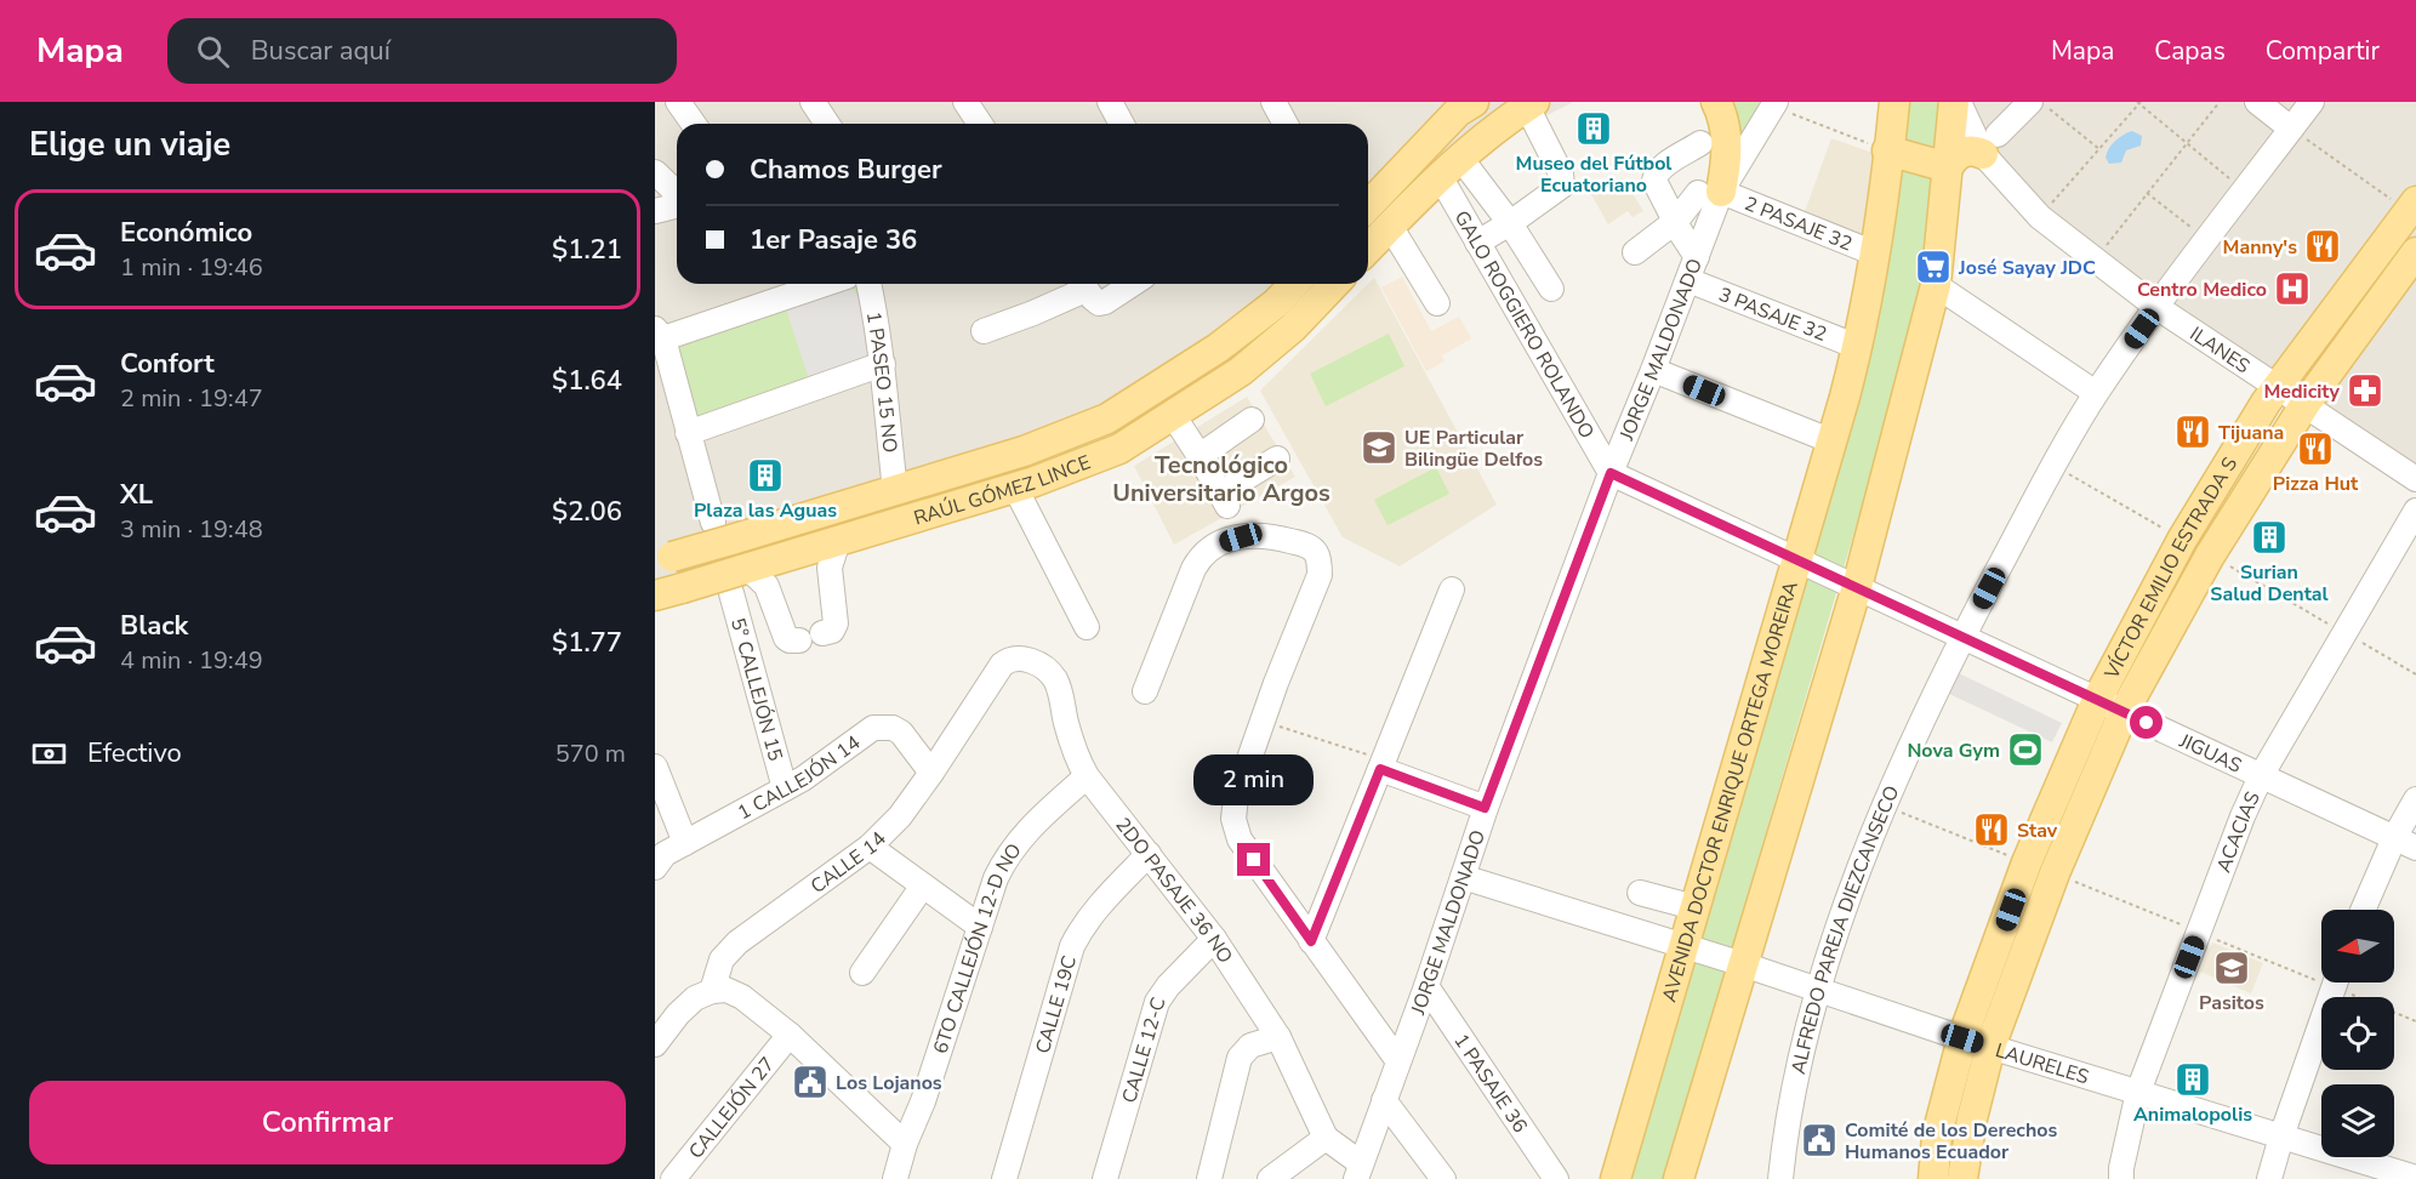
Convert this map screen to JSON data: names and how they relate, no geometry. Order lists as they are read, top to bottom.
{
  "streets": {
    "main road": ["RAÚL GÓMEZ LINCE", "VÍCTOR EMILIO ESTRADA S", "AVENIDA DOCTOR ENRIQUE ORTEGA MOREIRA"],
    "street": [
      "2 PASAJE 32",
      "3 PASAJE 32",
      "GALO ROGGIERO ROLANDO",
      "JORGE MALDONADO",
      "ILANES",
      "1 PASEO 15 NO",
      "5° CALLEJÓN 15",
      "JIGUAS",
      "1 CALLEJÓN 14",
      "ACACIAS",
      "CALLE 14",
      "2DO PASAJE 36 NO",
      "ALFREDO PAREJA DIEZCANSECO",
      "6TO CALLEJÓN 12-D NO",
      "CALLE 19C",
      "CALLE 12-C",
      "LAURELES",
      "1 PASAJE 36",
      "CALLEJÓN 27"
    ]
  },
  "crossings": [
    ["2 PASAJE 32", "JORGE MALDONADO"],
    ["2 PASAJE 32", "AVENIDA DOCTOR ENRIQUE ORTEGA MOREIRA"],
    ["3 PASAJE 32", "JORGE MALDONADO"],
    ["3 PASAJE 32", "AVENIDA DOCTOR ENRIQUE ORTEGA MOREIRA"],
    ["GALO ROGGIERO ROLANDO", "JORGE MALDONADO"],
    ["GALO ROGGIERO ROLANDO", "JIGUAS"],
    ["JORGE MALDONADO", "JIGUAS"],
    ["JORGE MALDONADO", "LAURELES"],
    ["JORGE MALDONADO", "1 PASAJE 36"],
    ["ILANES", "VÍCTOR EMILIO ESTRADA S"],
    ["ILANES", "ALFREDO PAREJA DIEZCANSECO"],
    ["1 PASEO 15 NO", "RAÚL GÓMEZ LINCE"],
    ["RAÚL GÓMEZ LINCE", "5° CALLEJÓN 15"],
    ["VÍCTOR EMILIO ESTRADA S", "JIGUAS"],
    ["VÍCTOR EMILIO ESTRADA S", "LAURELES"],
    ["5° CALLEJÓN 15", "1 CALLEJÓN 14"],
    ["JIGUAS", "AVENIDA DOCTOR ENRIQUE ORTEGA MOREIRA"],
    ["JIGUAS", "ACACIAS"],
    ["JIGUAS", "ALFREDO PAREJA DIEZCANSECO"],
    ["1 CALLEJÓN 14", "CALLE 14"],
    ["AVENIDA DOCTOR ENRIQUE ORTEGA MOREIRA", "LAURELES"],
    ["ACACIAS", "LAURELES"],
    ["CALLE 14", "2DO PASAJE 36 NO"],
    ["2DO PASAJE 36 NO", "6TO CALLEJÓN 12-D NO"],
    ["2DO PASAJE 36 NO", "CALLE 19C"],
    ["2DO PASAJE 36 NO", "CALLE 12-C"],
    ["ALFREDO PAREJA DIEZCANSECO", "LAURELES"]
  ],
  "districts": ["Tecnológico Universitario Argos"],
  "places": {
    "building": [
      "Museo del Fútbol Ecuatoriano",
      "Plaza las Aguas",
      "Surian Salud Dental",
      "Animalopolis"
    ],
    "restaurant": [
      "Manny's",
      "Tijuana",
      "Pizza Hut",
      "Stav"
    ],
    "supermarket": ["José Sayay JDC"],
    "hospital": ["Centro Medico"],
    "pharmacy": ["Medicity"],
    "school or university": ["UE Particular Bilingüe Delfos", "Pasitos"],
    "sports": ["Nova Gym"],
    "public building": ["Los Lojanos", "Comité de los Derechos Humanos Ecuador"]
  },
  "north": "left",
  "page": {
    "header": "Mapa",
    "search": "Buscar aquí",
    "nav": ["Mapa", "Capas", "Compartir"],
    "heading": "Elige un viaje",
    "banner": ["Chamos Burger", "1er Pasaje 36"],
    "list": [
      {
        "name": "Económico",
        "note": "1 min · 19:46",
        "value": "$1.21"
      },
      {
        "name": "Confort",
        "note": "2 min · 19:47",
        "value": "$1.64"
      },
      {
        "name": "XL",
        "note": "3 min · 19:48",
        "value": "$2.06"
      },
      {
        "name": "Black",
        "note": "4 min · 19:49",
        "value": "$1.77"
      }
    ],
    "pay": ["Efectivo", "570 m"],
    "bubble": "2 min",
    "buttons": "Confirmar"
  }
}
